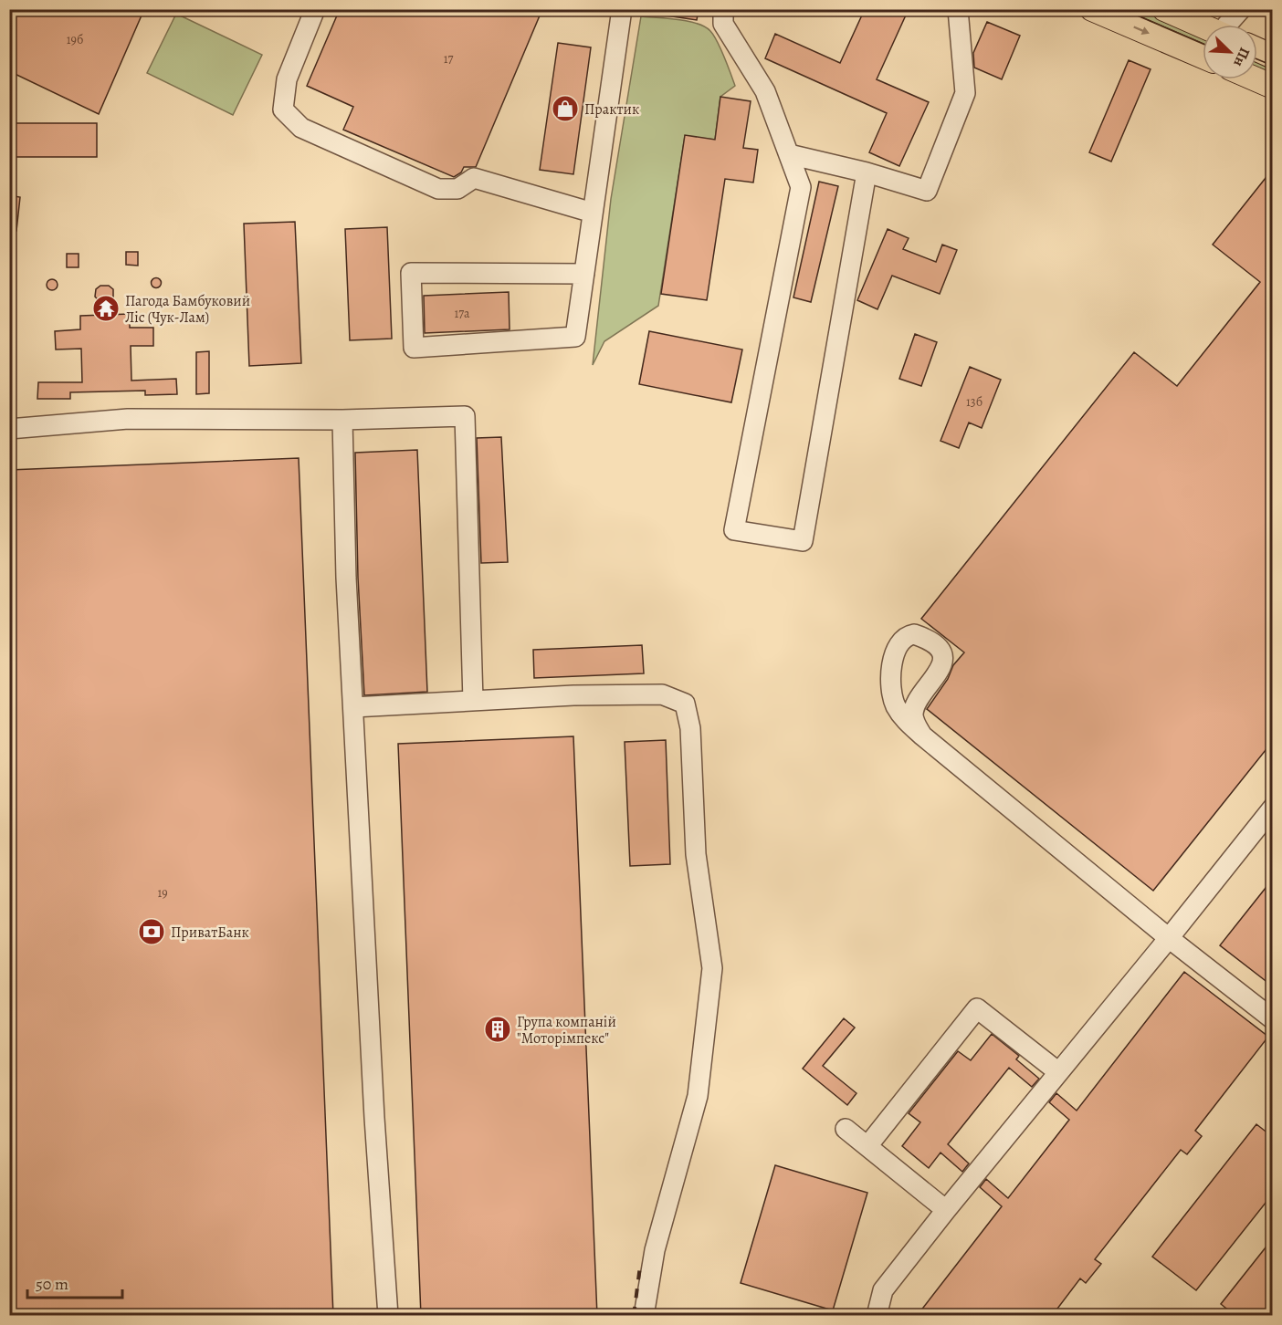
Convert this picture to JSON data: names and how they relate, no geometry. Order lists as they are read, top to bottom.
{
  "places": {
    "shop": ["Практик"],
    "temple": ["Пагода Бамбуковий Ліс (Чук-Лам)"],
    "bank": ["ПриватБанк"],
    "building": ["Група компаній \"Моторімпекс\""]
  },
  "house_numbers": [
    "19б",
    "17",
    "17а",
    "13б",
    "19"
  ],
  "scale_bar": "50 m",
  "north": "bottom right"
}
